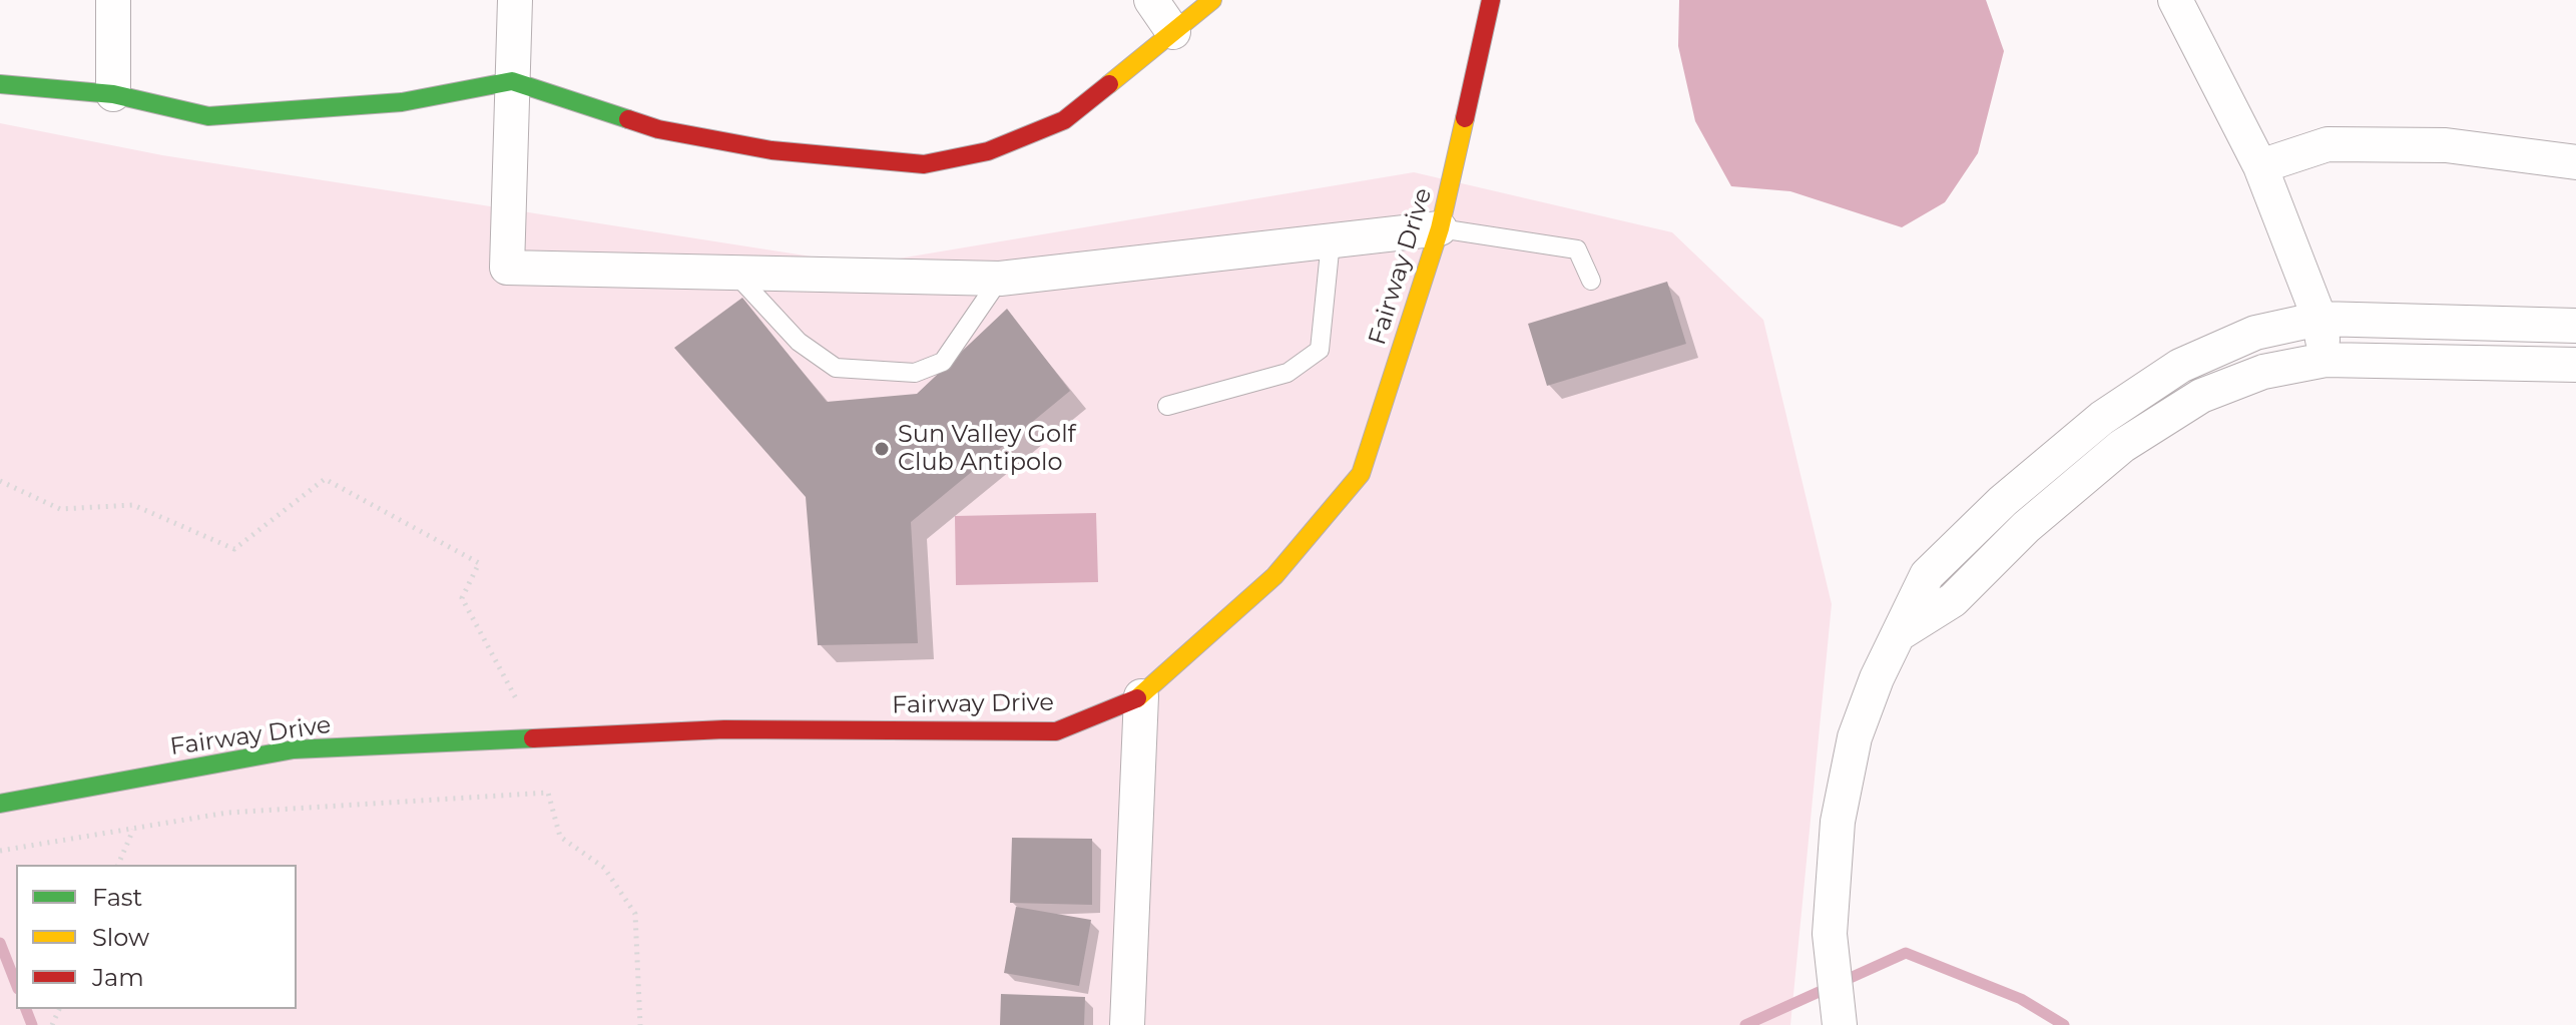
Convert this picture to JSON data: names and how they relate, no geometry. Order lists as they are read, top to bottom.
{
  "streets": {
    "street": ["Fairway Drive"]
  },
  "places": ["Sun Valley Golf Club Antipolo"],
  "legend": ["Fast", "Slow", "Jam"]
}
